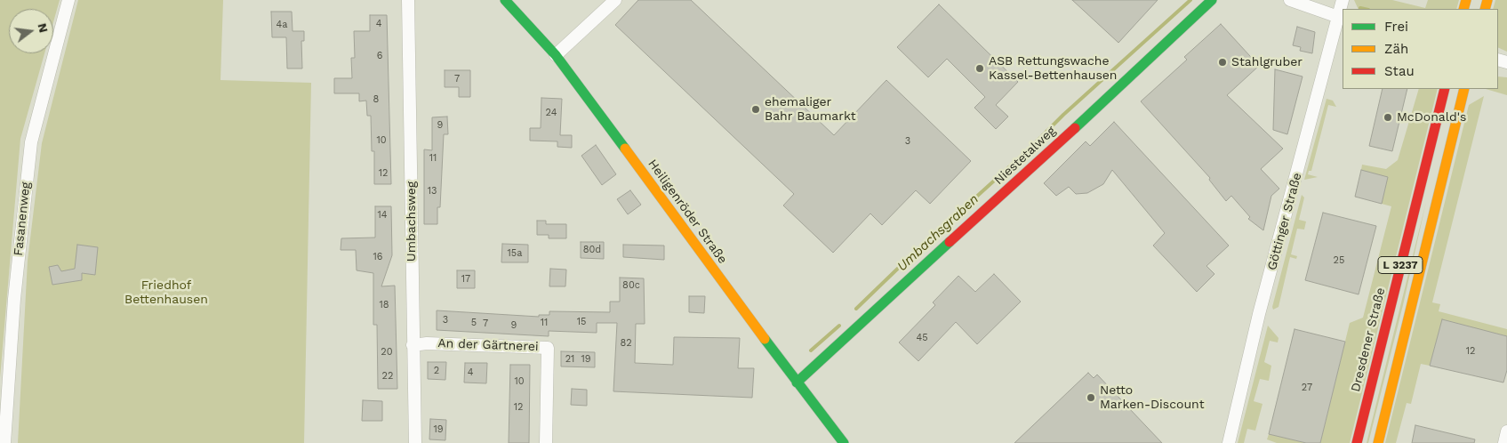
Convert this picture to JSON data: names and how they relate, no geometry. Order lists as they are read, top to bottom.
{
  "streets": {
    "street": [
      "Niestetalweg",
      "Heiligenröder Straße",
      "Fasanenweg",
      "Umbachsweg",
      "Göttinger Straße",
      "L 3237",
      "Dresdener Straße",
      "An der Gärtnerei"
    ]
  },
  "crossings": [
    ["Niestetalweg", "Heiligenröder Straße"],
    ["Umbachsweg", "An der Gärtnerei"]
  ],
  "water": ["Umbachsgraben"],
  "parks": ["Friedhof Bettenhausen"],
  "places": [
    "Stahlgruber",
    "ASB Rettungswache Kassel-Bettenhausen",
    "ehemaliger Bahr Baumarkt",
    "McDonald's",
    "Netto Marken-Discount"
  ],
  "house_numbers": [
    "4",
    "4a",
    "6",
    "7",
    "8",
    "24",
    "9",
    "10",
    "3",
    "11",
    "12",
    "13",
    "14",
    "80d",
    "15a",
    "16",
    "25",
    "17",
    "80c",
    "18",
    "3",
    "15",
    "5",
    "11",
    "7",
    "9",
    "45",
    "82",
    "12",
    "20",
    "21",
    "19",
    "2",
    "4",
    "22",
    "10",
    "27",
    "12",
    "19"
  ],
  "legend": ["Frei", "Zäh", "Stau"],
  "north": "right"
}
